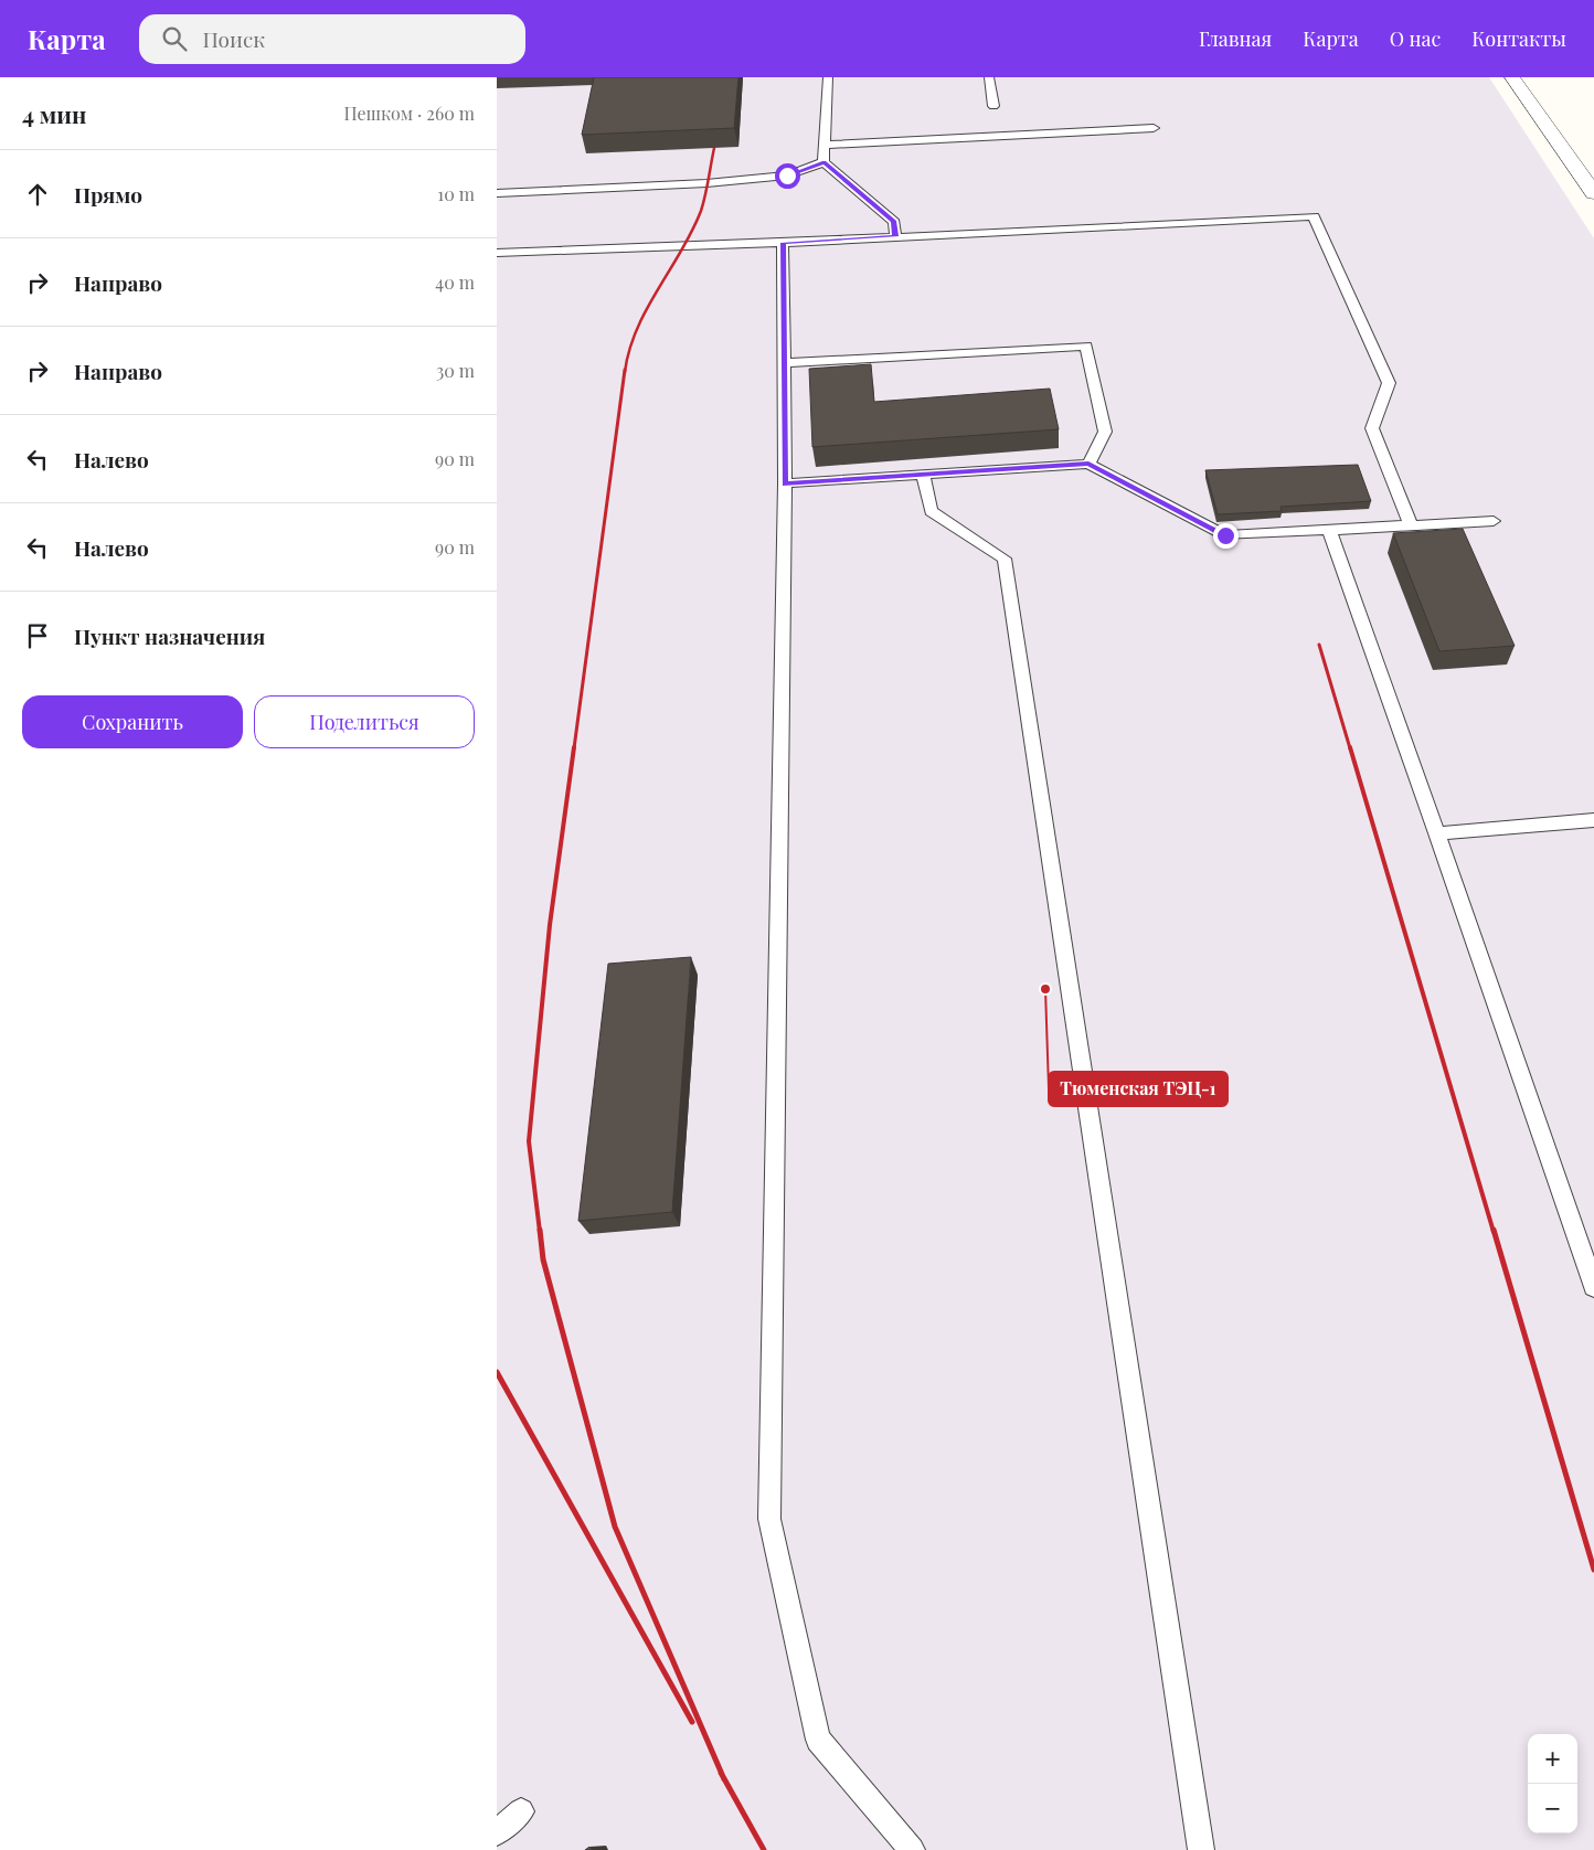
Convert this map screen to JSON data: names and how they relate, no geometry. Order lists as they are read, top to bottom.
{
  "places": ["Тюменская ТЭЦ-1"],
  "page": {
    "header": "Карта",
    "search": "Поиск",
    "nav": [
      "Главная",
      "Карта",
      "О нас",
      "Контакты"
    ],
    "heading": ["4 мин", "Пешком · 260 m"],
    "list": [
      ["Прямо", "10 m"],
      ["Направо", "40 m"],
      ["Направо", "30 m"],
      ["Налево", "90 m"],
      ["Налево", "90 m"],
      "Пункт назначения"
    ],
    "buttons": ["Сохранить", "Поделиться"],
    "map_buttons": ["+", "−"]
  }
}
